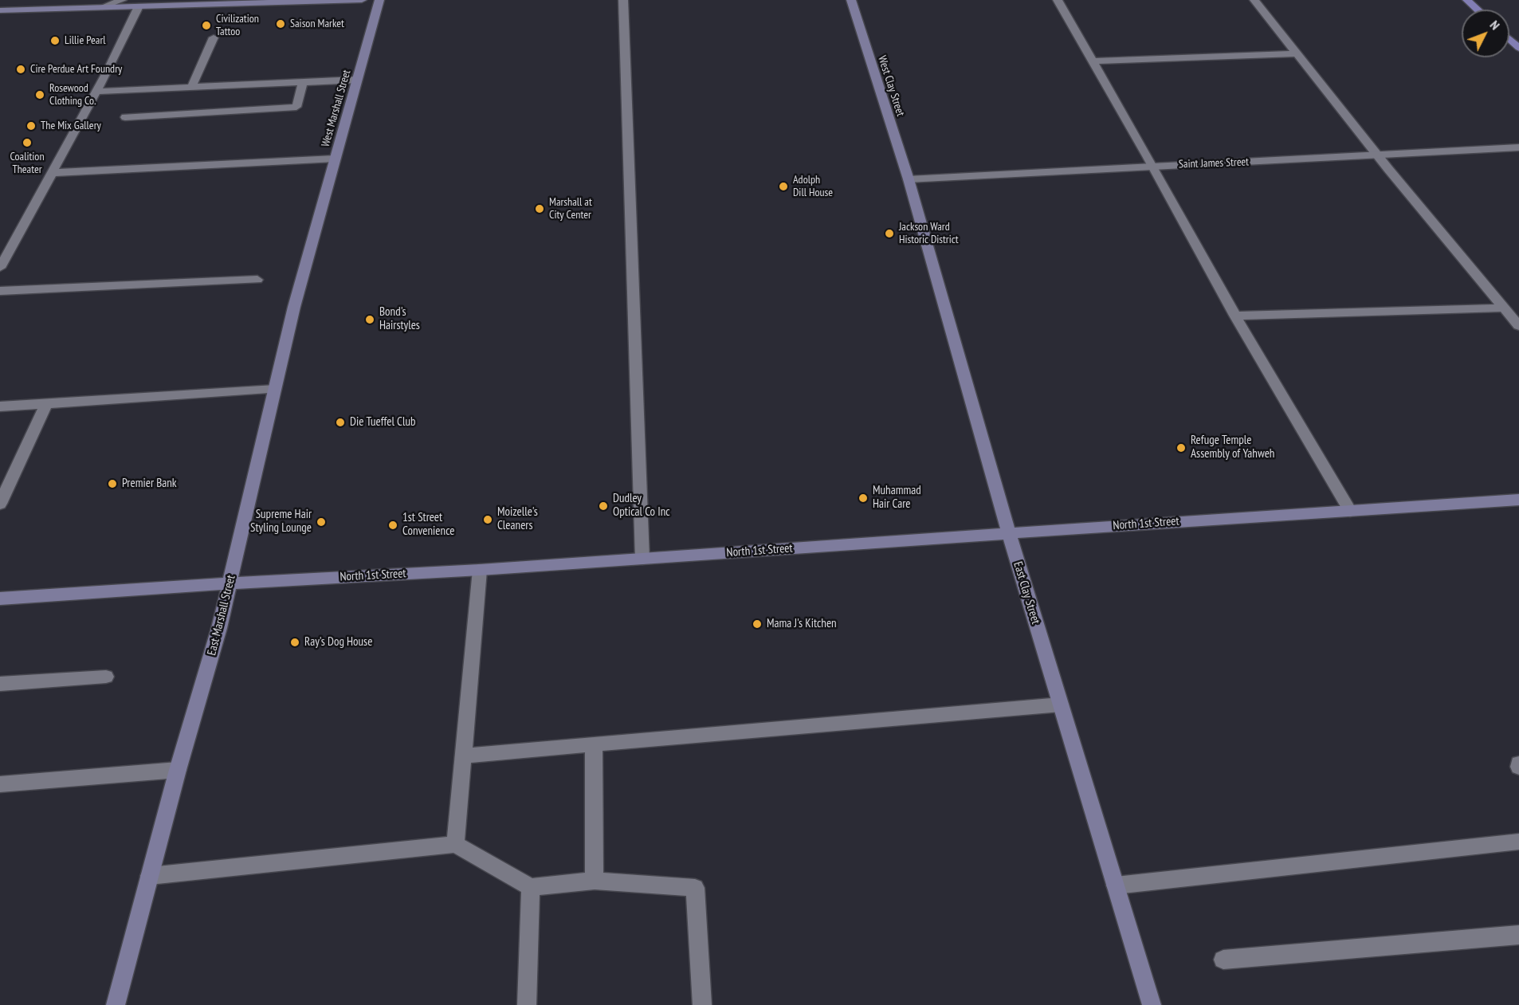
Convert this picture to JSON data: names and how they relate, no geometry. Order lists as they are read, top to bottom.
{
  "streets": {
    "street": [
      "West Clay Street",
      "West Marshall Street",
      "Saint James Street",
      "North 1st Street",
      "East Clay Street",
      "East Marshall Street"
    ]
  },
  "crossings": [
    ["West Clay Street", "Saint James Street"],
    ["West Clay Street", "East Clay Street"],
    ["West Marshall Street", "East Marshall Street"],
    ["Saint James Street", "East Clay Street"],
    ["North 1st Street", "East Clay Street"],
    ["North 1st Street", "East Marshall Street"]
  ],
  "places": [
    "Saison Market",
    "Civilization Tattoo",
    "Lillie Pearl",
    "Cire Perdue Art Foundry",
    "Rosewood Clothing Co.",
    "The Mix Gallery",
    "Coalition Theater",
    "Adolph Dill House",
    "Marshall at City Center",
    "Jackson Ward Historic District",
    "Bond's Hairstyles",
    "Die Tueffel Club",
    "Refuge Temple Assembly of Yahweh",
    "Premier Bank",
    "Muhammad Hair Care",
    "Dudley Optical Co Inc",
    "Moizelle's Cleaners",
    "Supreme Hair Styling Lounge",
    "1st Street Convenience",
    "Mama J's Kitchen",
    "Ray's Dog House"
  ],
  "north": "top right"
}
